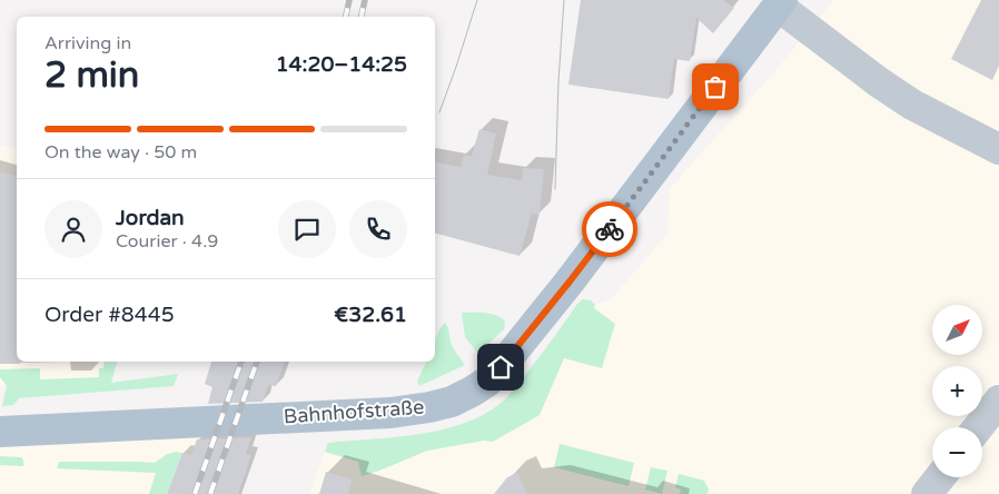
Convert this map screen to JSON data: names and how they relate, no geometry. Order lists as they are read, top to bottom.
{
  "streets": {
    "main road": ["Bahnhofstraße"]
  },
  "north": "top right",
  "page": {
    "heading": ["2 min", "Arriving in", "14:20–14:25"],
    "panel": [
      "Jordan",
      "Courier · 4.9",
      "Order #8445",
      "€32.61"
    ],
    "bar": "On the way · 50 m",
    "map_buttons": ["+", "−"]
  }
}
